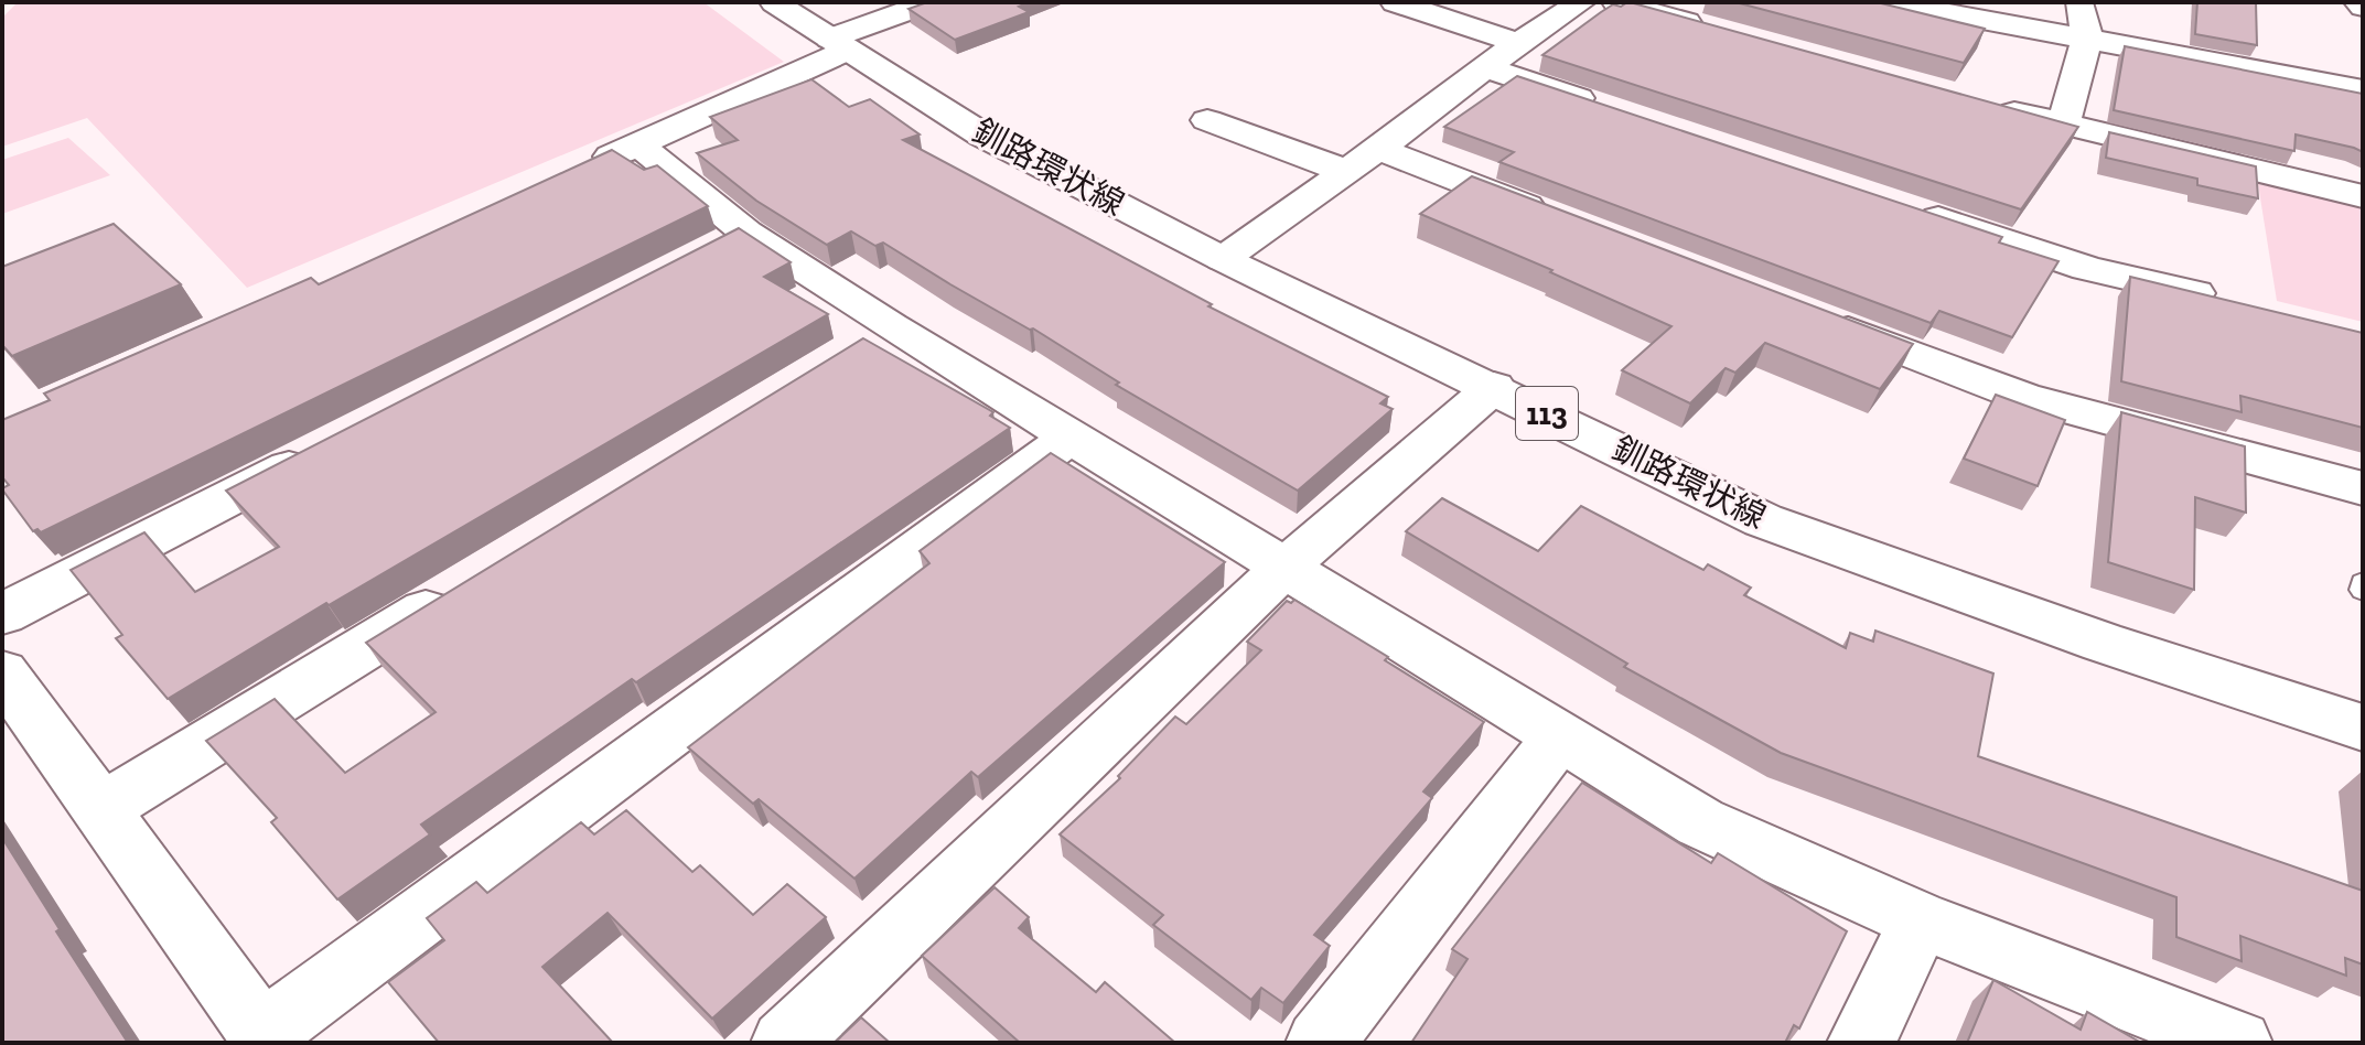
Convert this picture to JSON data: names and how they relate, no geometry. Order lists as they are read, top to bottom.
{
  "streets": {
    "street": ["釧路環状線", "113"]
  }
}
